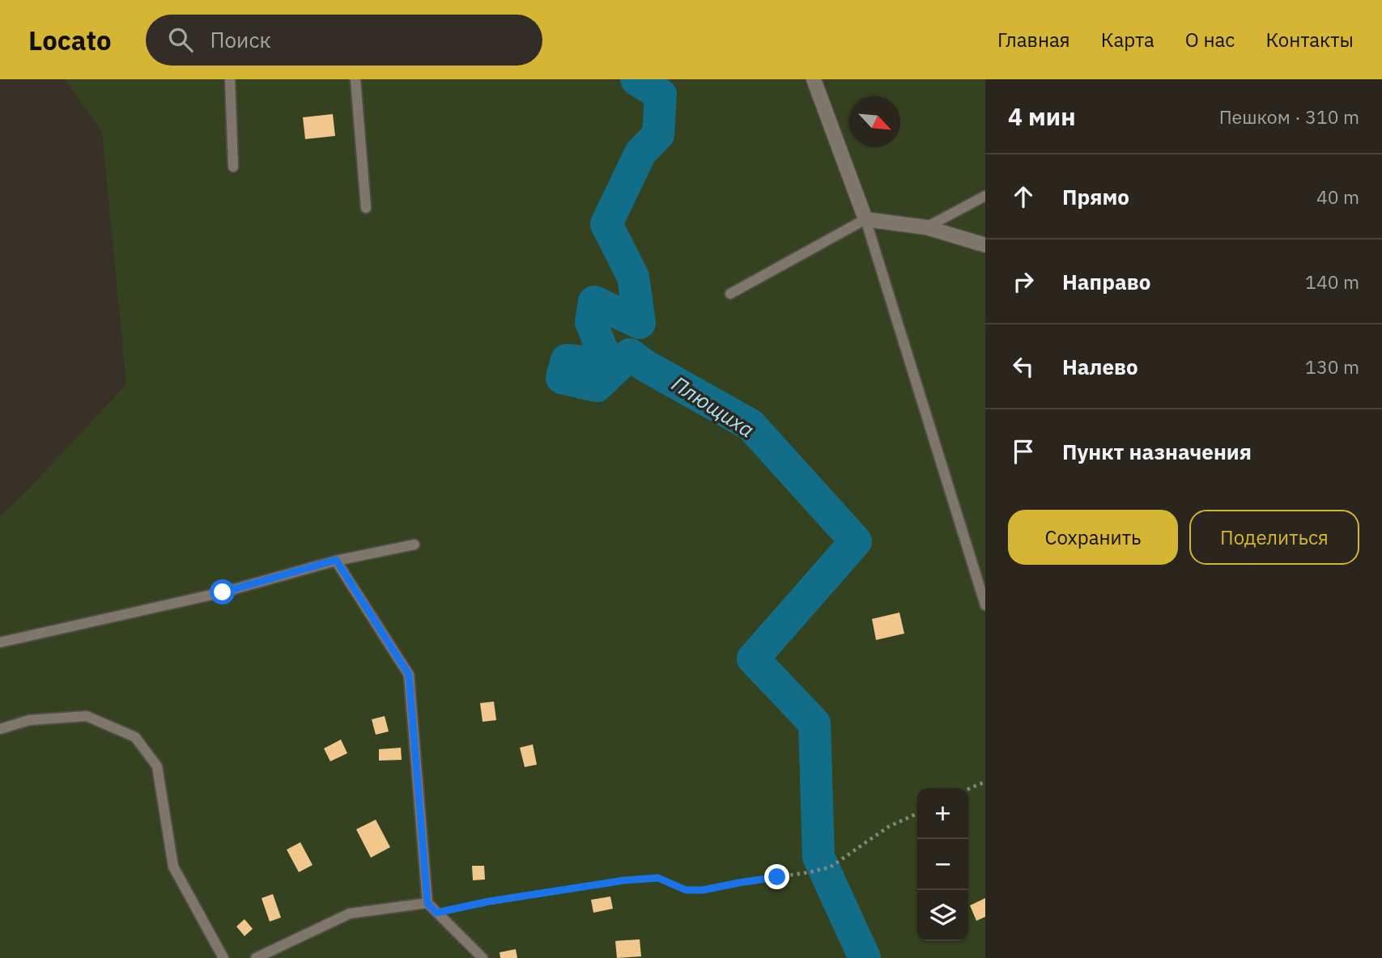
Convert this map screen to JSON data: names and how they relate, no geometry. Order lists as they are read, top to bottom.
{
  "water": ["Плющиха"],
  "north": "bottom right",
  "page": {
    "header": "Locato",
    "search": "Поиск",
    "nav": [
      "Главная",
      "Карта",
      "О нас",
      "Контакты"
    ],
    "heading": ["4 мин", "Пешком · 310 m"],
    "list": [
      ["Прямо", "40 m"],
      ["Направо", "140 m"],
      ["Налево", "130 m"],
      "Пункт назначения"
    ],
    "buttons": ["Сохранить", "Поделиться"],
    "map_buttons": ["+", "−"]
  }
}
